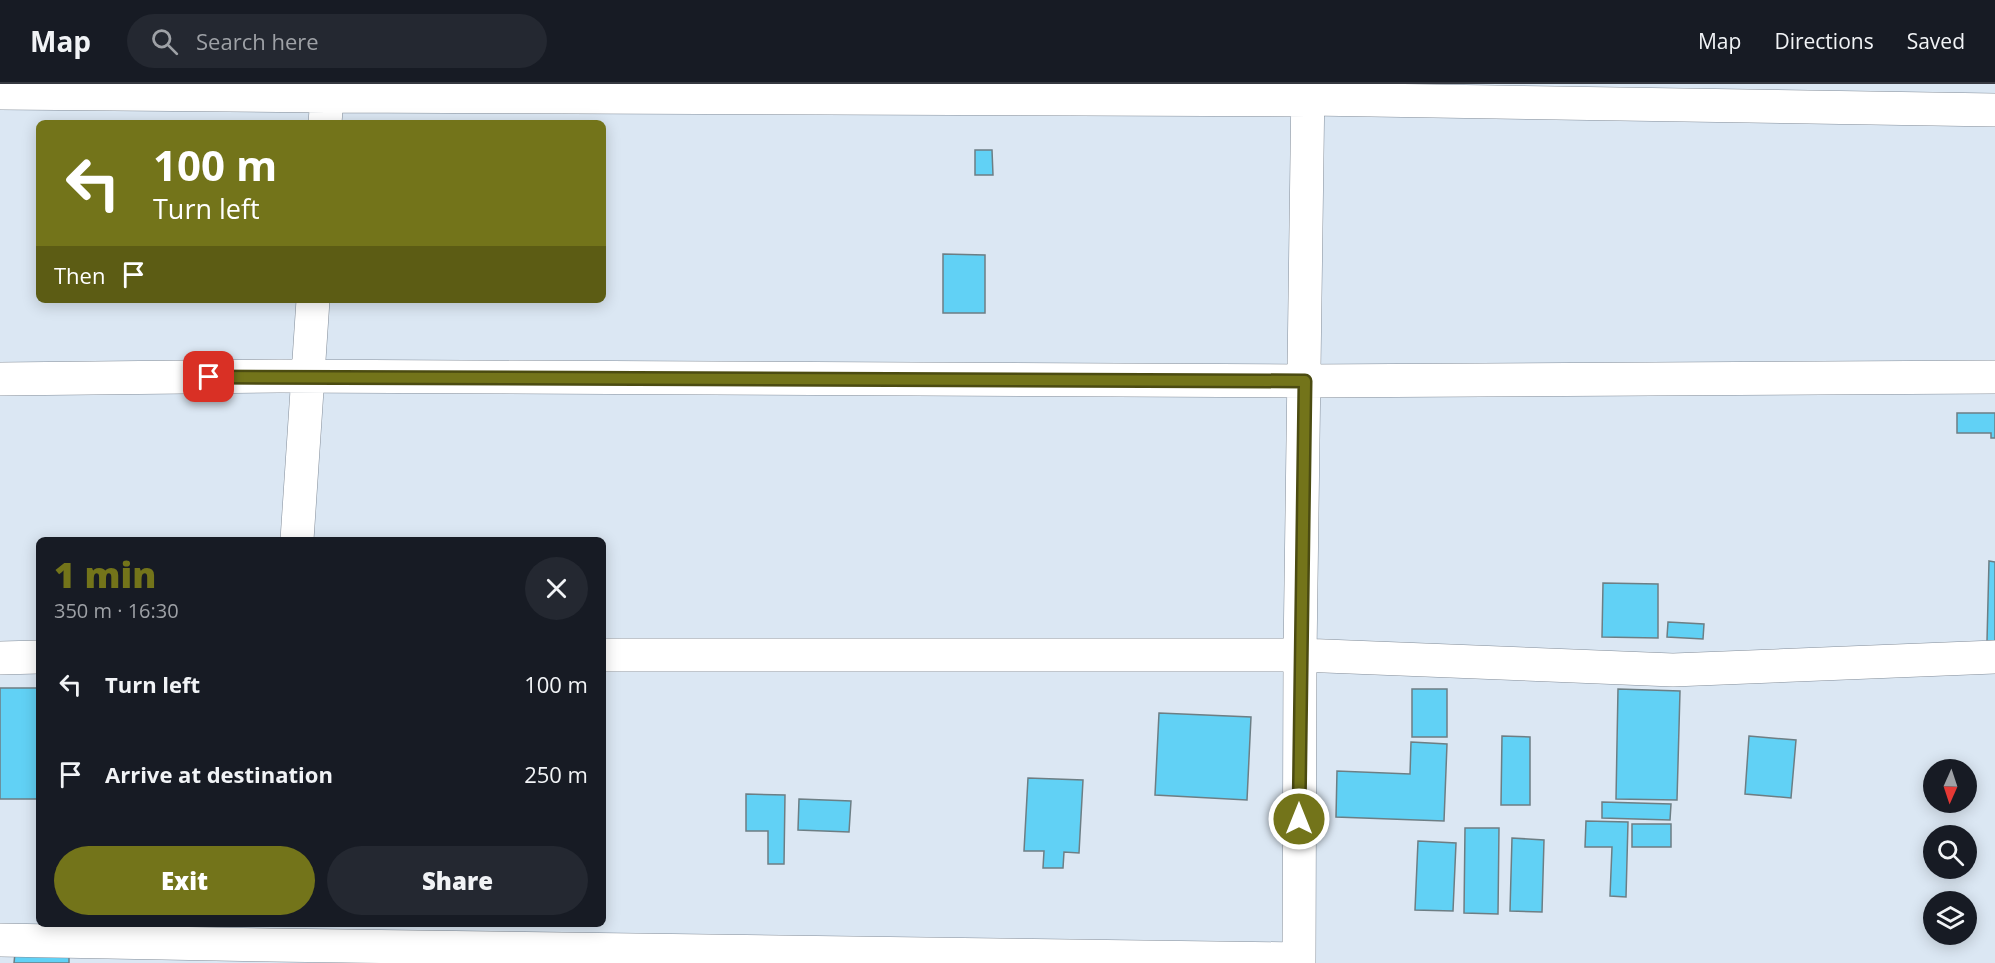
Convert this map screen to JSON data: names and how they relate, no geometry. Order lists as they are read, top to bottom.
{
  "north": "bottom",
  "page": {
    "header": "Map",
    "search": "Search here",
    "nav": ["Map", "Directions", "Saved"],
    "turn": ["100 m", "Turn left"],
    "then": "Then",
    "heading": ["1 min", "350 m · 16:30"],
    "list": [
      {
        "name": "Turn left",
        "value": "100 m"
      },
      {
        "name": "Arrive at destination",
        "value": "250 m"
      }
    ],
    "buttons": ["Exit", "Share"]
  }
}
